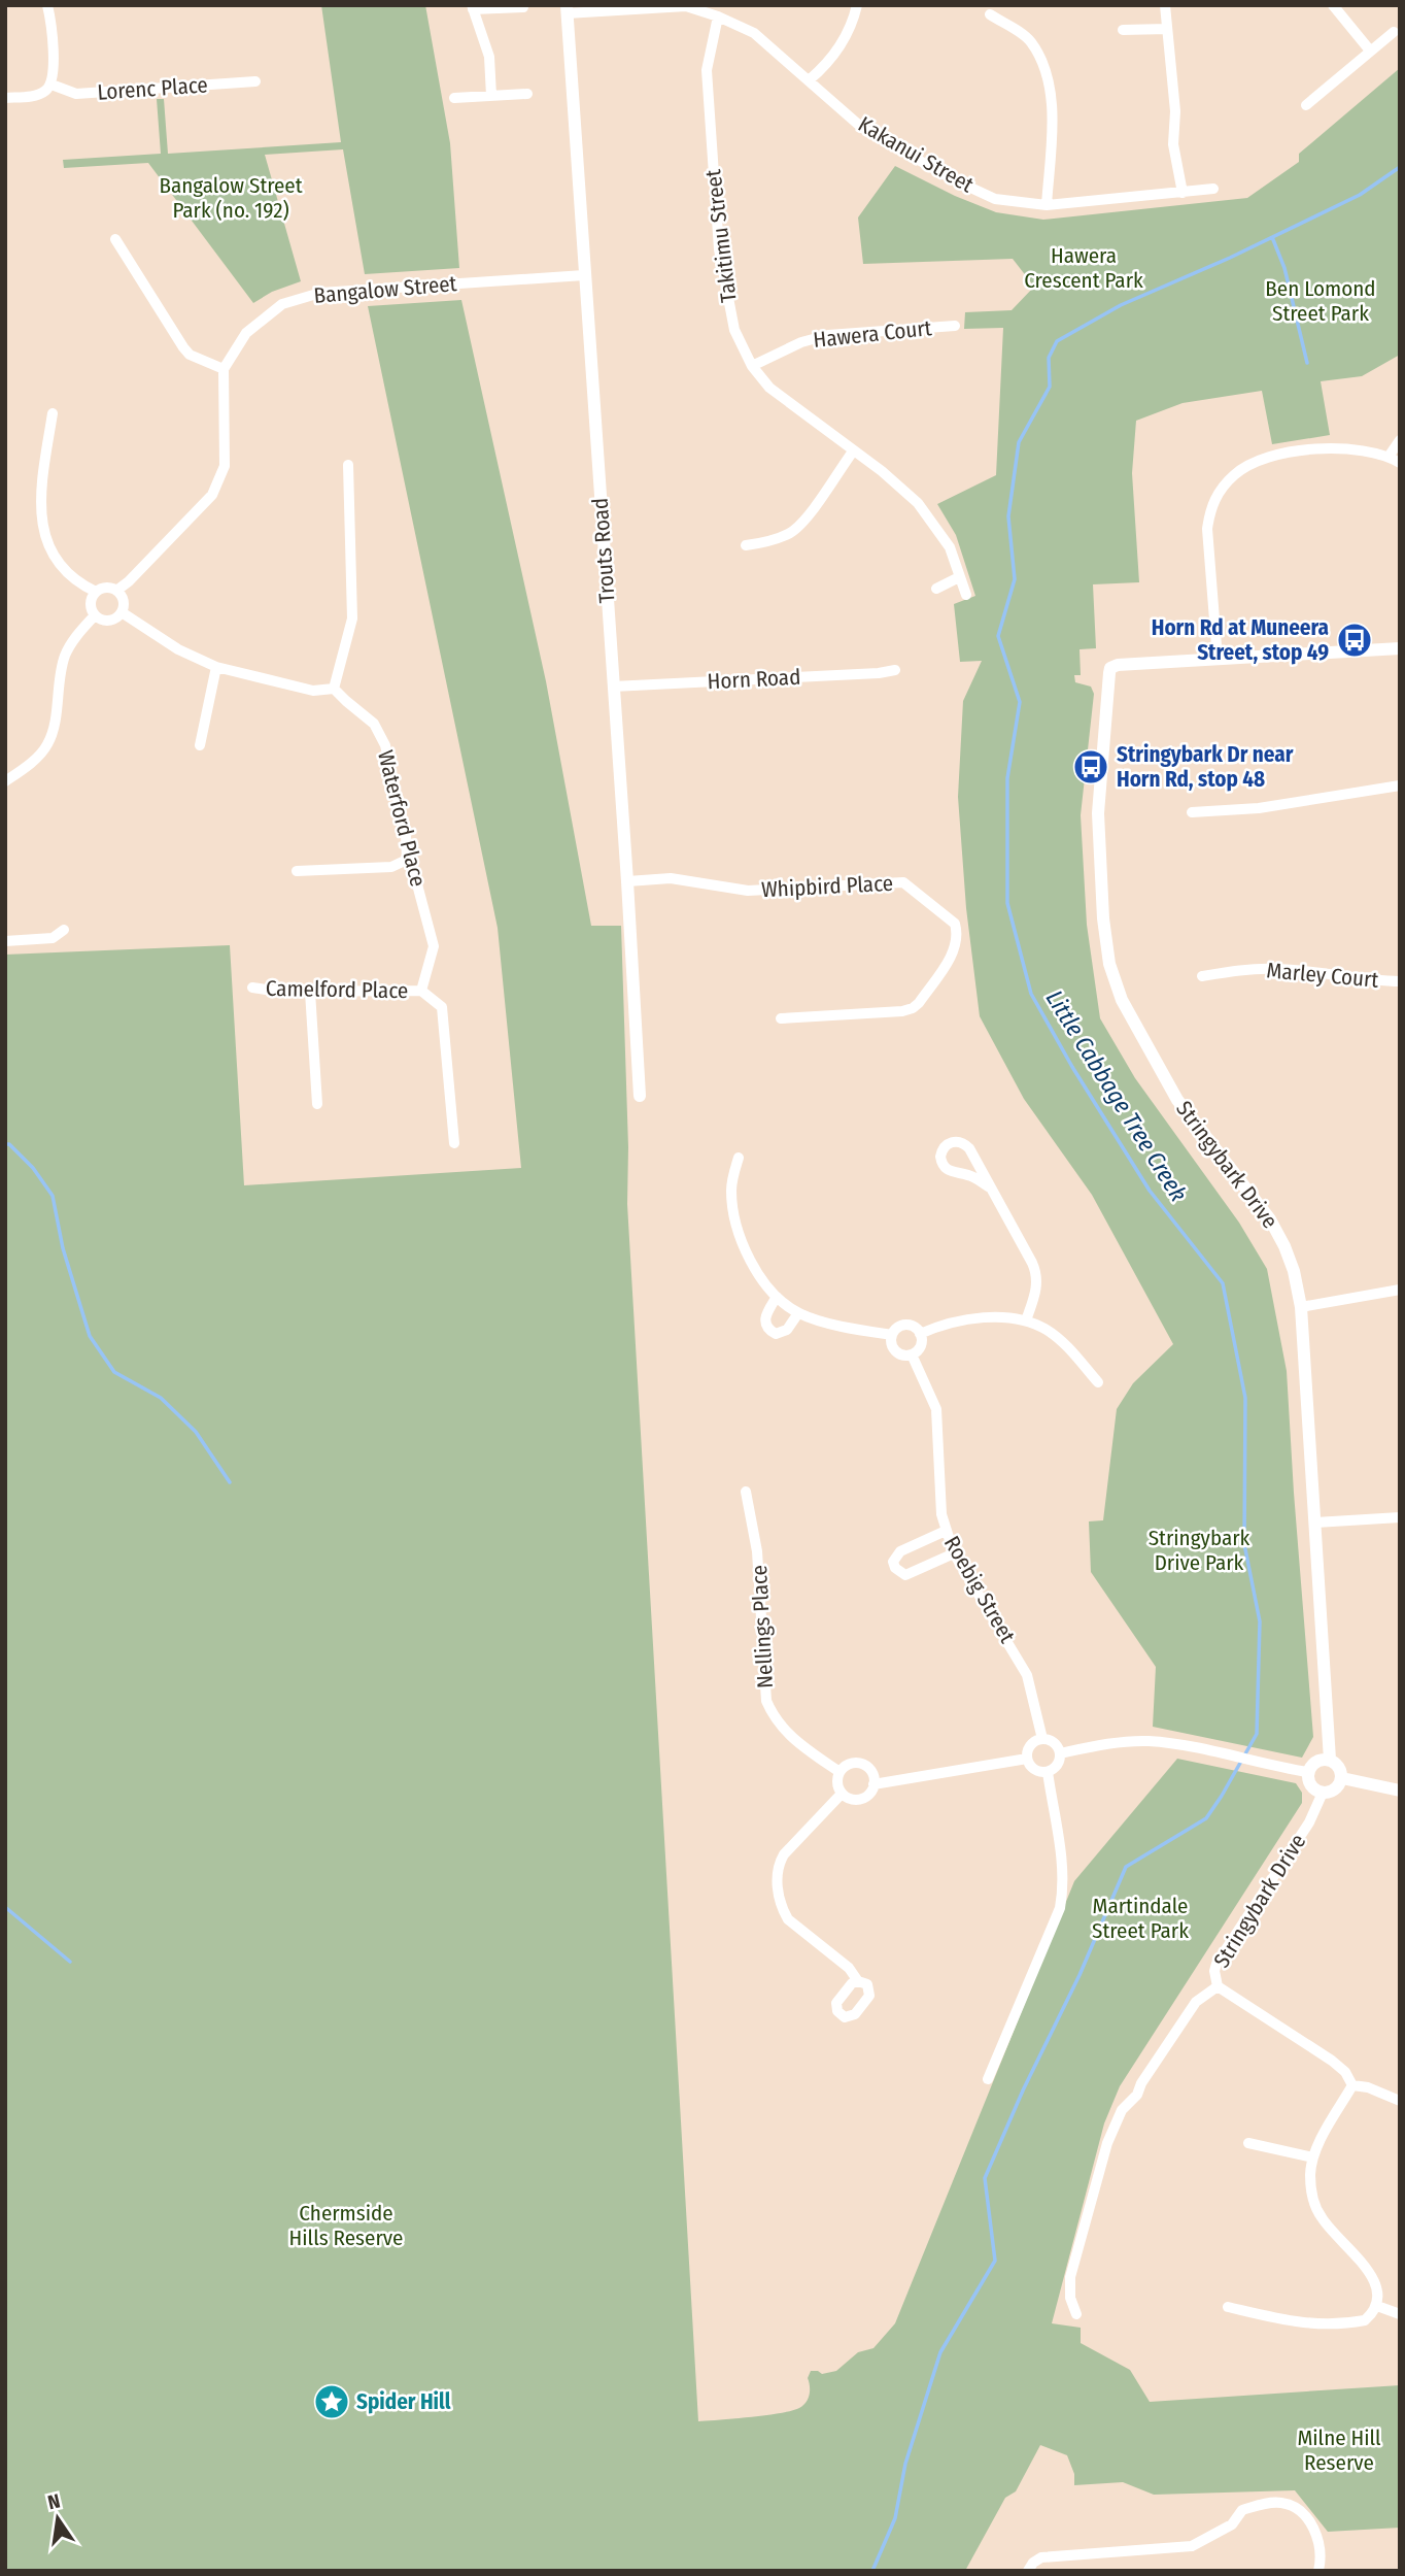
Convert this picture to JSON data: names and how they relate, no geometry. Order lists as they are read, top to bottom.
{
  "streets": {
    "street": [
      "Lorenc Place",
      "Kakanui Street",
      "Takitimu Street",
      "Bangalow Street",
      "Hawera Court",
      "Trouts Road",
      "Horn Road",
      "Waterford Place",
      "Whipbird Place",
      "Marley Court",
      "Camelford Place",
      "Stringybark Drive",
      "Roebig Street",
      "Nellings Place"
    ]
  },
  "crossings": [
    ["Kakanui Street", "Takitimu Street"],
    ["Kakanui Street", "Trouts Road"],
    ["Takitimu Street", "Hawera Court"],
    ["Bangalow Street", "Trouts Road"],
    ["Trouts Road", "Horn Road"],
    ["Trouts Road", "Whipbird Place"],
    ["Waterford Place", "Camelford Place"]
  ],
  "water": ["Little Cabbage Tree Creek"],
  "parks": [
    "Bangalow Street Park (no. 192)",
    "Hawera Crescent Park",
    "Ben Lomond Street Park",
    "Stringybark Drive Park",
    "Martindale Street Park",
    "Chermside Hills Reserve",
    "Milne Hill Reserve"
  ],
  "places": {
    "bus stop": ["Horn Rd at Muneera Street, stop 49", "Stringybark Dr near Horn Rd, stop 48"],
    "place": ["Spider Hill"]
  },
  "north": "top"
}
